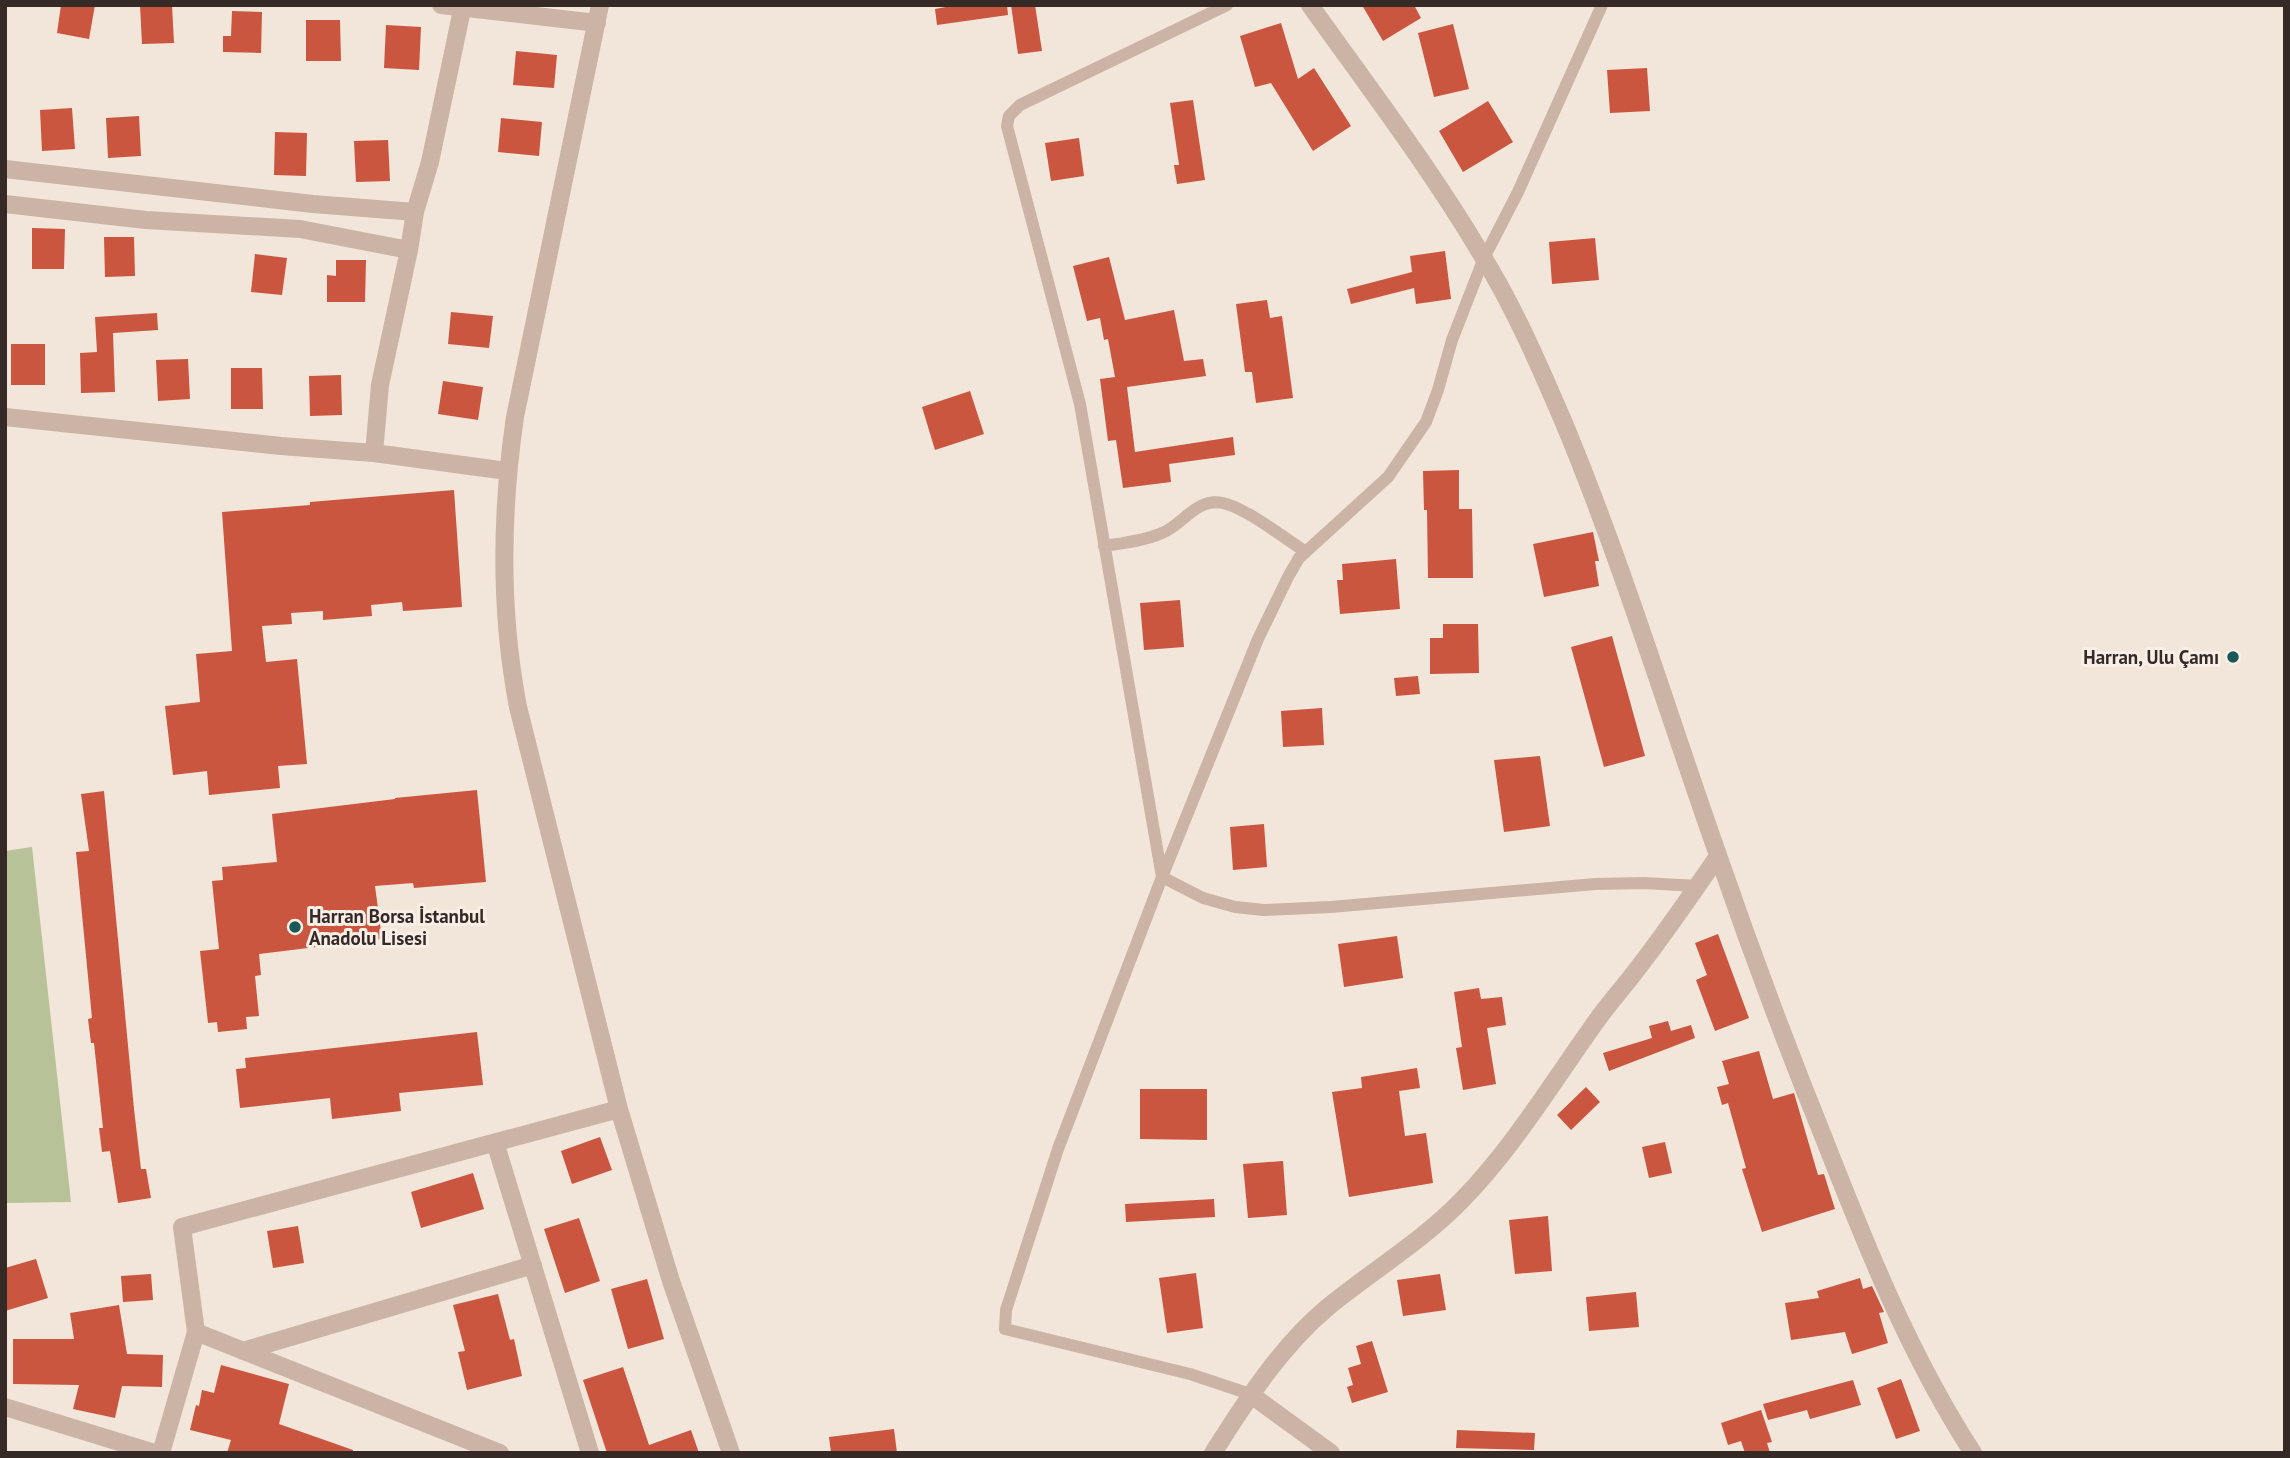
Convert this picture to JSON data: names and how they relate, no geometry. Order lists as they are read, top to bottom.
{
  "places": ["Harran, Ulu Çamı", "Harran Borsa İstanbul Anadolu Lisesi"]
}
